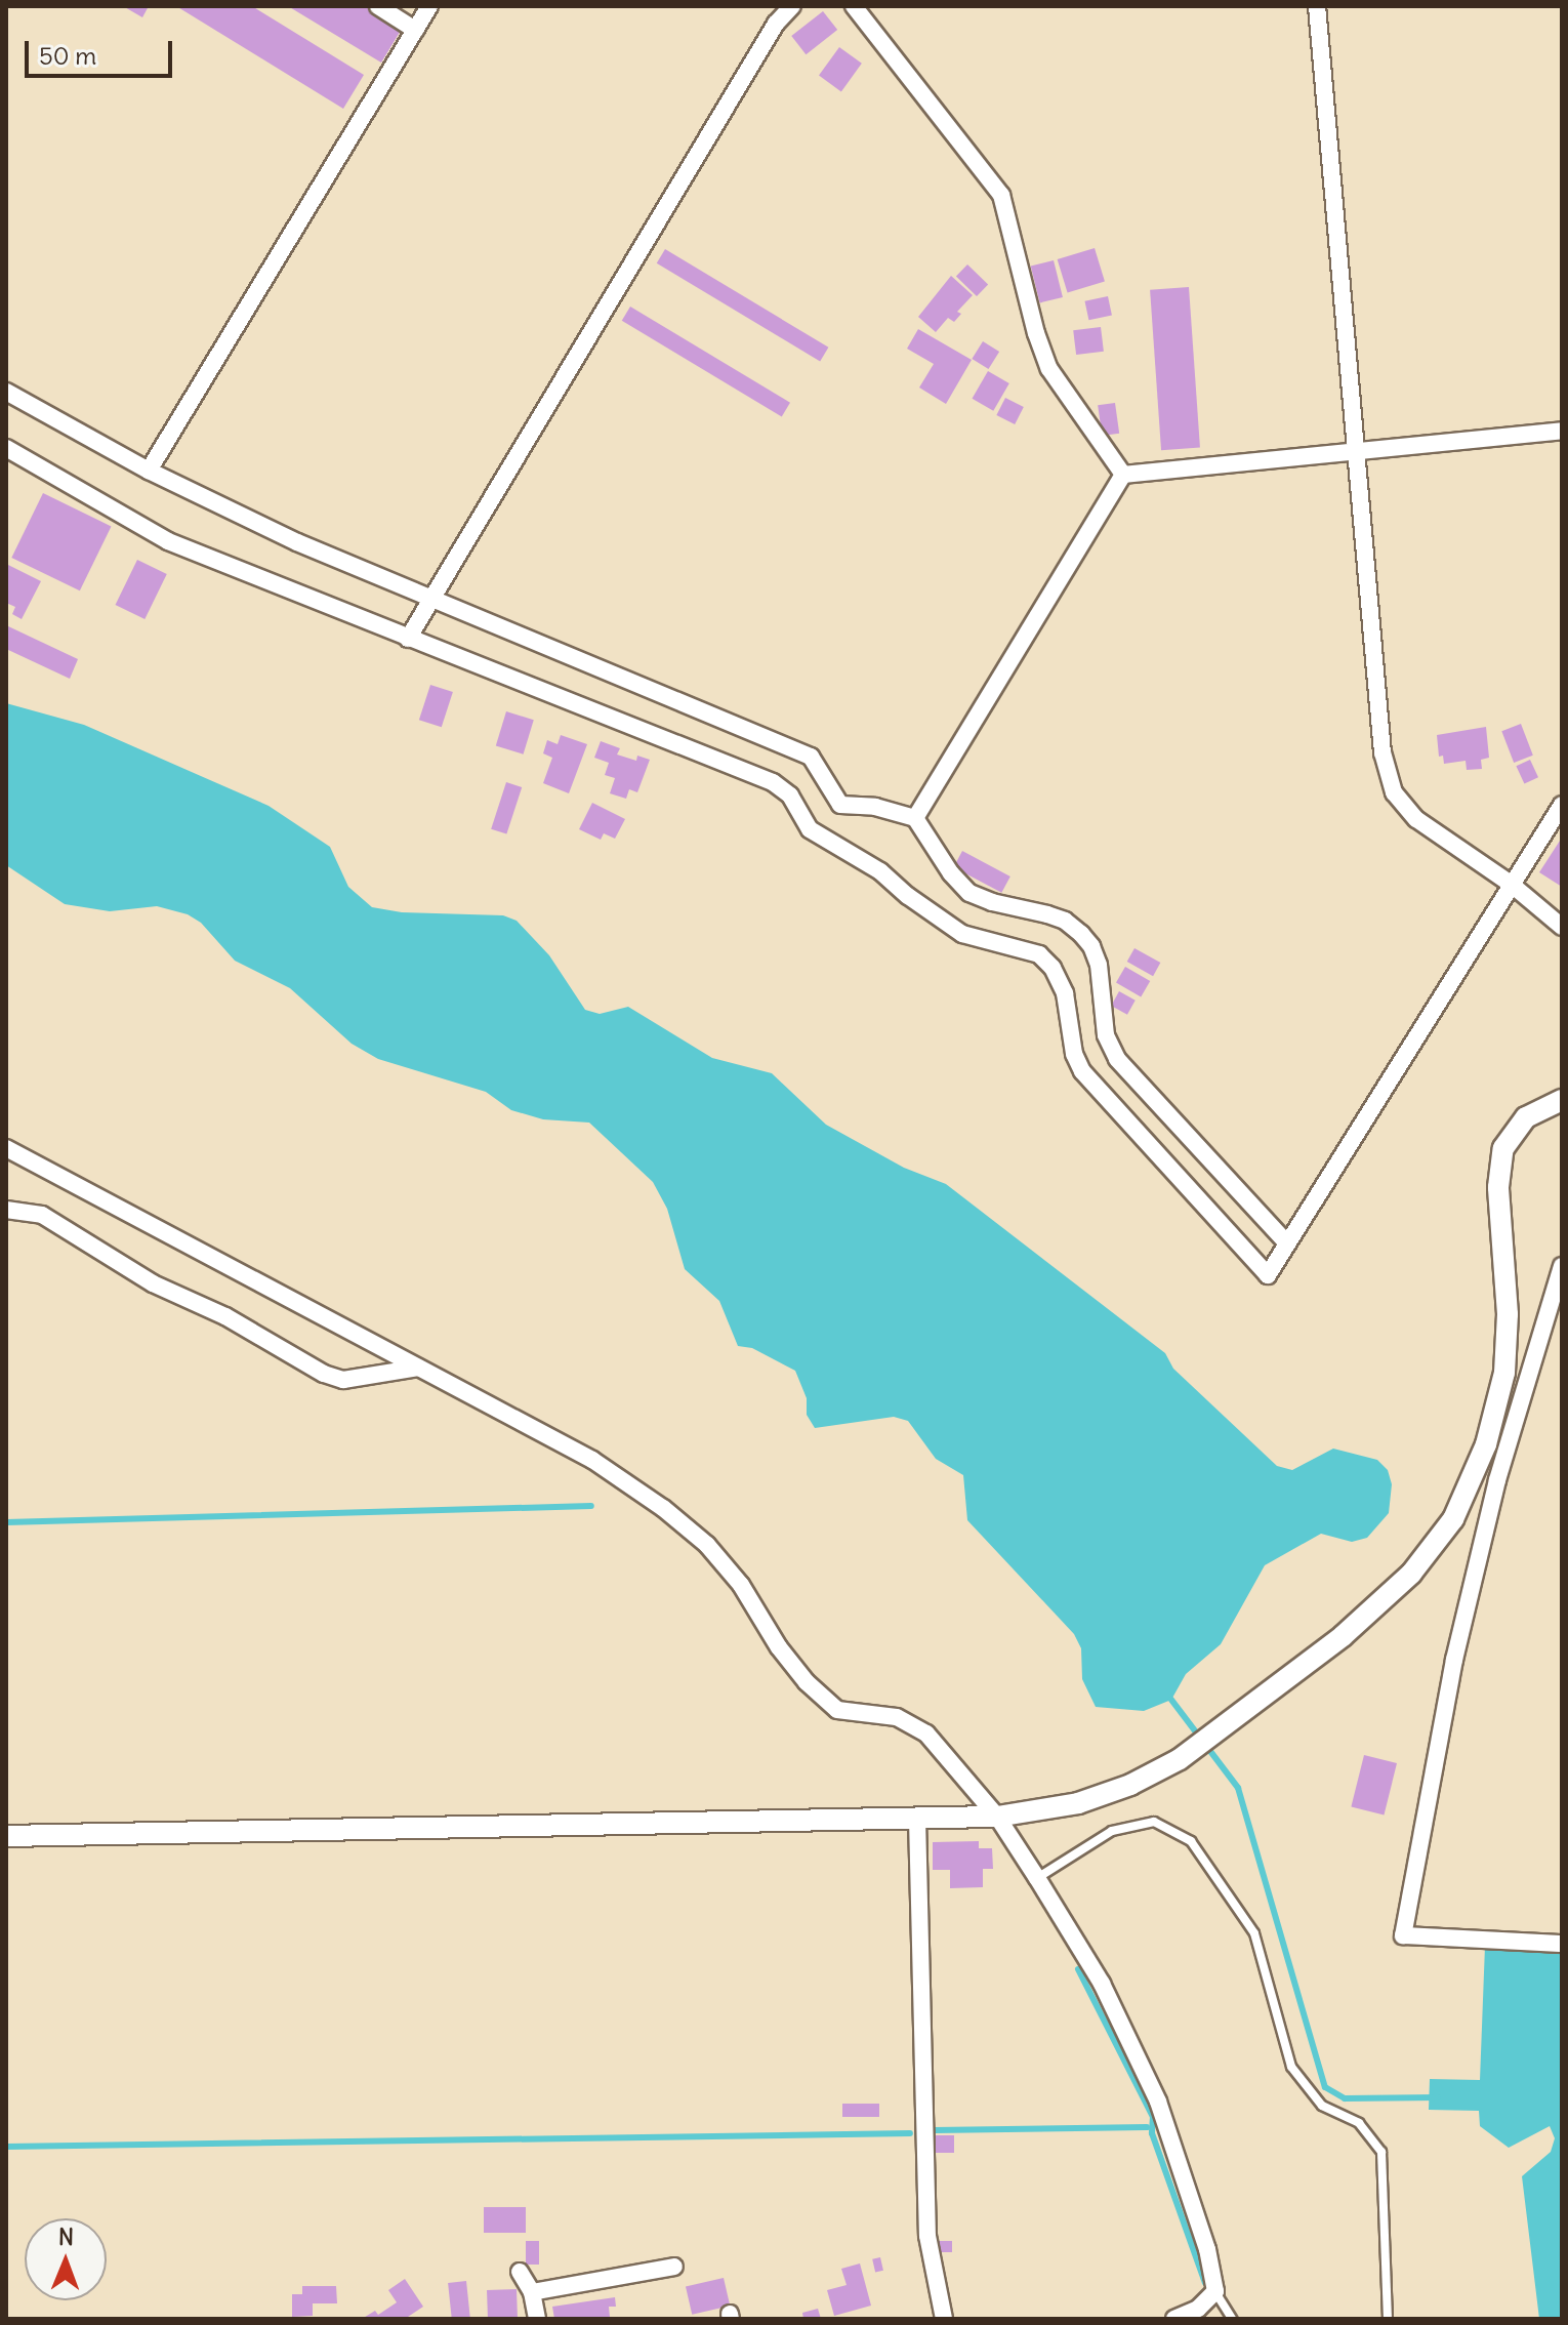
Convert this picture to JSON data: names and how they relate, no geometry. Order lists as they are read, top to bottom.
{
  "scale_bar": "50 m",
  "north": "top"
}
